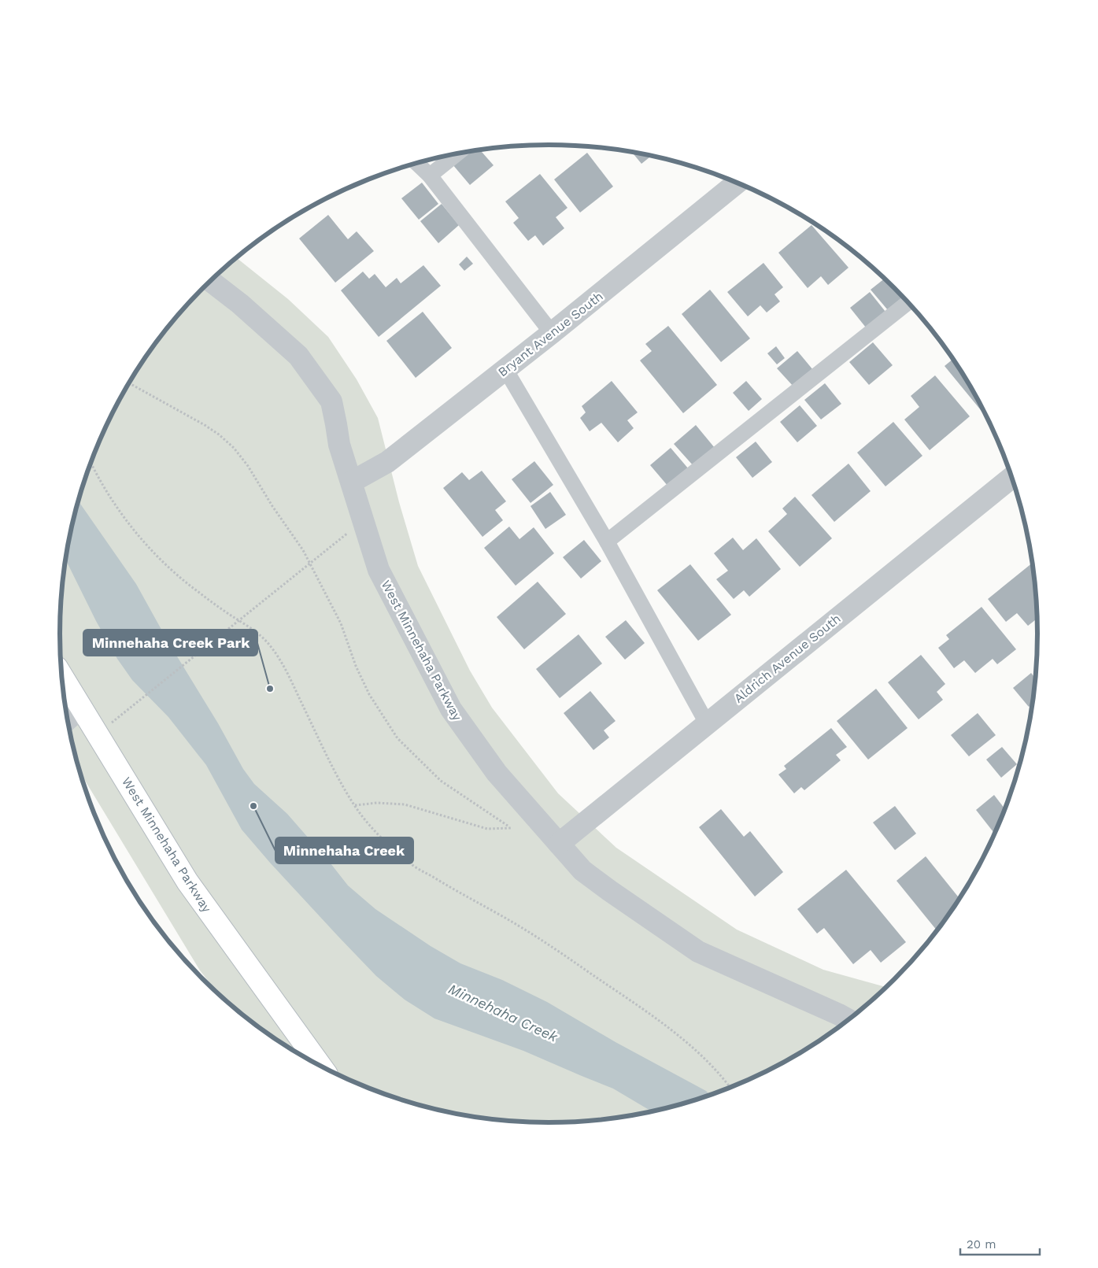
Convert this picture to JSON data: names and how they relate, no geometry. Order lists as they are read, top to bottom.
{
  "streets": {
    "street": ["Bryant Avenue South", "West Minnehaha Parkway", "Aldrich Avenue South"]
  },
  "crossings": [
    ["Bryant Avenue South", "West Minnehaha Parkway"],
    ["West Minnehaha Parkway", "Aldrich Avenue South"]
  ],
  "water": ["Minnehaha Creek"],
  "places": ["Minnehaha Creek Park", "Minnehaha Creek"],
  "scale_bar": "20 m"
}
